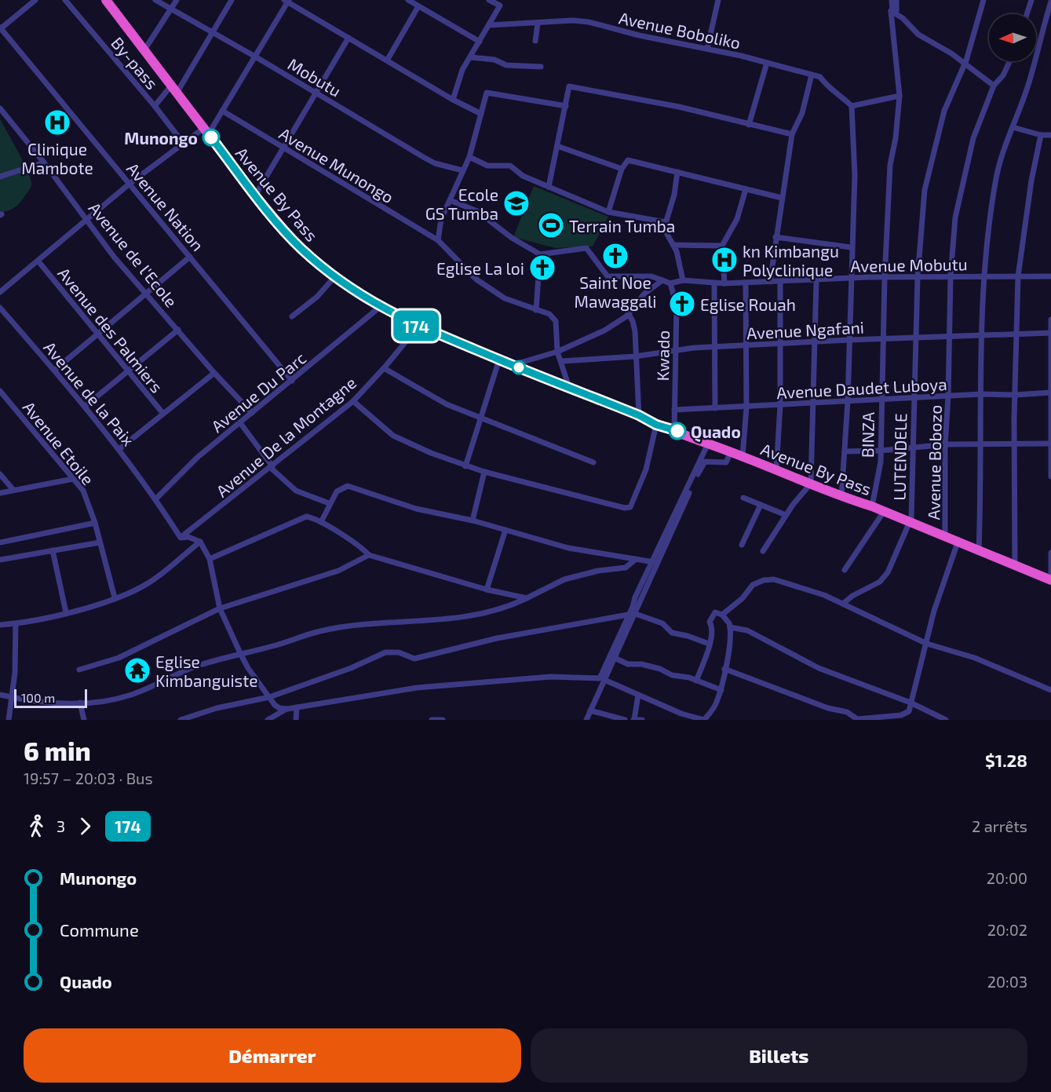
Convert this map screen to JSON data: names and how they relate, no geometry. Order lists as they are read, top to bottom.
{
  "streets": {
    "highway": ["Avenue By Pass"],
    "street": [
      "Avenue Boboliko",
      "By-pass",
      "Mobutu",
      "Avenue Munongo",
      "Avenue Nation",
      "Avenue de l'Ecole",
      "Avenue Mobutu",
      "Avenue des Palmiers",
      "Avenue Ngafani",
      "Kwado",
      "Avenue Daudet Luboya",
      "Avenue Du Parc",
      "Avenue de la Paix",
      "BINZA",
      "Avenue De la Montagne",
      "Avenue Etoile",
      "LUTENDELE",
      "Avenue Bobozo"
    ]
  },
  "crossings": [
    ["Avenue By Pass", "Kwado"],
    ["Avenue By Pass", "Avenue Du Parc"],
    ["Avenue By Pass", "BINZA"],
    ["Avenue By Pass", "Avenue De la Montagne"],
    ["Avenue By Pass", "LUTENDELE"],
    ["Avenue By Pass", "Avenue Bobozo"],
    ["Avenue Nation", "Avenue Du Parc"],
    ["Avenue de l'Ecole", "Avenue Du Parc"],
    ["Avenue Mobutu", "Kwado"],
    ["Avenue Mobutu", "BINZA"],
    ["Avenue Mobutu", "LUTENDELE"],
    ["Avenue Mobutu", "Avenue Bobozo"],
    ["Avenue Ngafani", "Kwado"],
    ["Avenue Ngafani", "BINZA"],
    ["Avenue Ngafani", "LUTENDELE"],
    ["Avenue Ngafani", "Avenue Bobozo"],
    ["Kwado", "Avenue Daudet Luboya"],
    ["Avenue Daudet Luboya", "BINZA"],
    ["Avenue Daudet Luboya", "LUTENDELE"],
    ["Avenue Daudet Luboya", "Avenue Bobozo"],
    ["Avenue Du Parc", "Avenue de la Paix"],
    ["Avenue de la Paix", "Avenue De la Montagne"],
    ["BINZA", "LUTENDELE"]
  ],
  "places": {
    "hospital": ["Clinique Mambote", "kn Kimbangu Polyclinique"],
    "other": ["Munongo", "Quado"],
    "school or university": ["Ecole GS Tumba"],
    "sports": ["Terrain Tumba"],
    "church": ["Saint Noe Mawaggali", "Eglise La loi", "Eglise Rouah"],
    "temple": ["Eglise Kimbanguiste"]
  },
  "lines": ["bus line 174"],
  "scale_bar": "100 m",
  "north": "left",
  "page": {
    "on_map": "174",
    "scale": "100 m",
    "heading": ["6 min", "19:57 – 20:03 · Bus", "$1.28"],
    "legs": ["3", "174", "2 arrêts"],
    "list": [
      {
        "name": "Munongo",
        "value": "20:00"
      },
      {
        "name": "Commune",
        "value": "20:02"
      },
      {
        "name": "Quado",
        "value": "20:03"
      }
    ],
    "buttons": ["Démarrer", "Billets"]
  }
}
